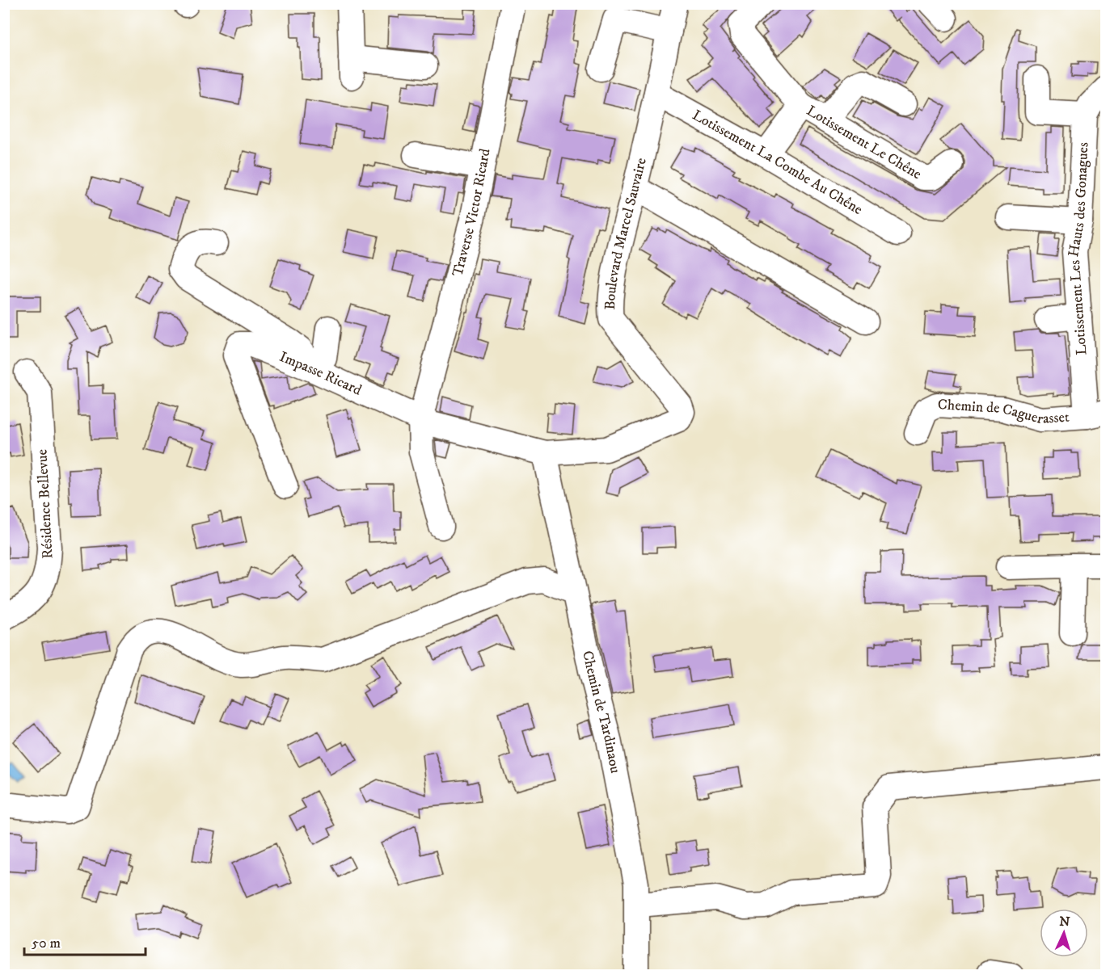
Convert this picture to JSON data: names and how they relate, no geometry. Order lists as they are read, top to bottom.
{
  "streets": {
    "street": [
      "Lotissement Le Chêne",
      "Lotissement La Combe Au Chêne",
      "Traverse Victor Ricard",
      "Boulevard Marcel Sauvaire",
      "Lotissement Les Hauts des Gonagues",
      "Impasse Ricard",
      "Chemin de Caguerasset",
      "Résidence Bellevue",
      "Chemin de Tardinaou"
    ]
  },
  "crossings": [
    ["Lotissement La Combe Au Chêne", "Boulevard Marcel Sauvaire"],
    ["Traverse Victor Ricard", "Impasse Ricard"],
    ["Boulevard Marcel Sauvaire", "Impasse Ricard"],
    ["Boulevard Marcel Sauvaire", "Chemin de Tardinaou"],
    ["Lotissement Les Hauts des Gonagues", "Chemin de Caguerasset"],
    ["Impasse Ricard", "Chemin de Tardinaou"]
  ],
  "scale_bar": "50 m",
  "north": "top"
}
